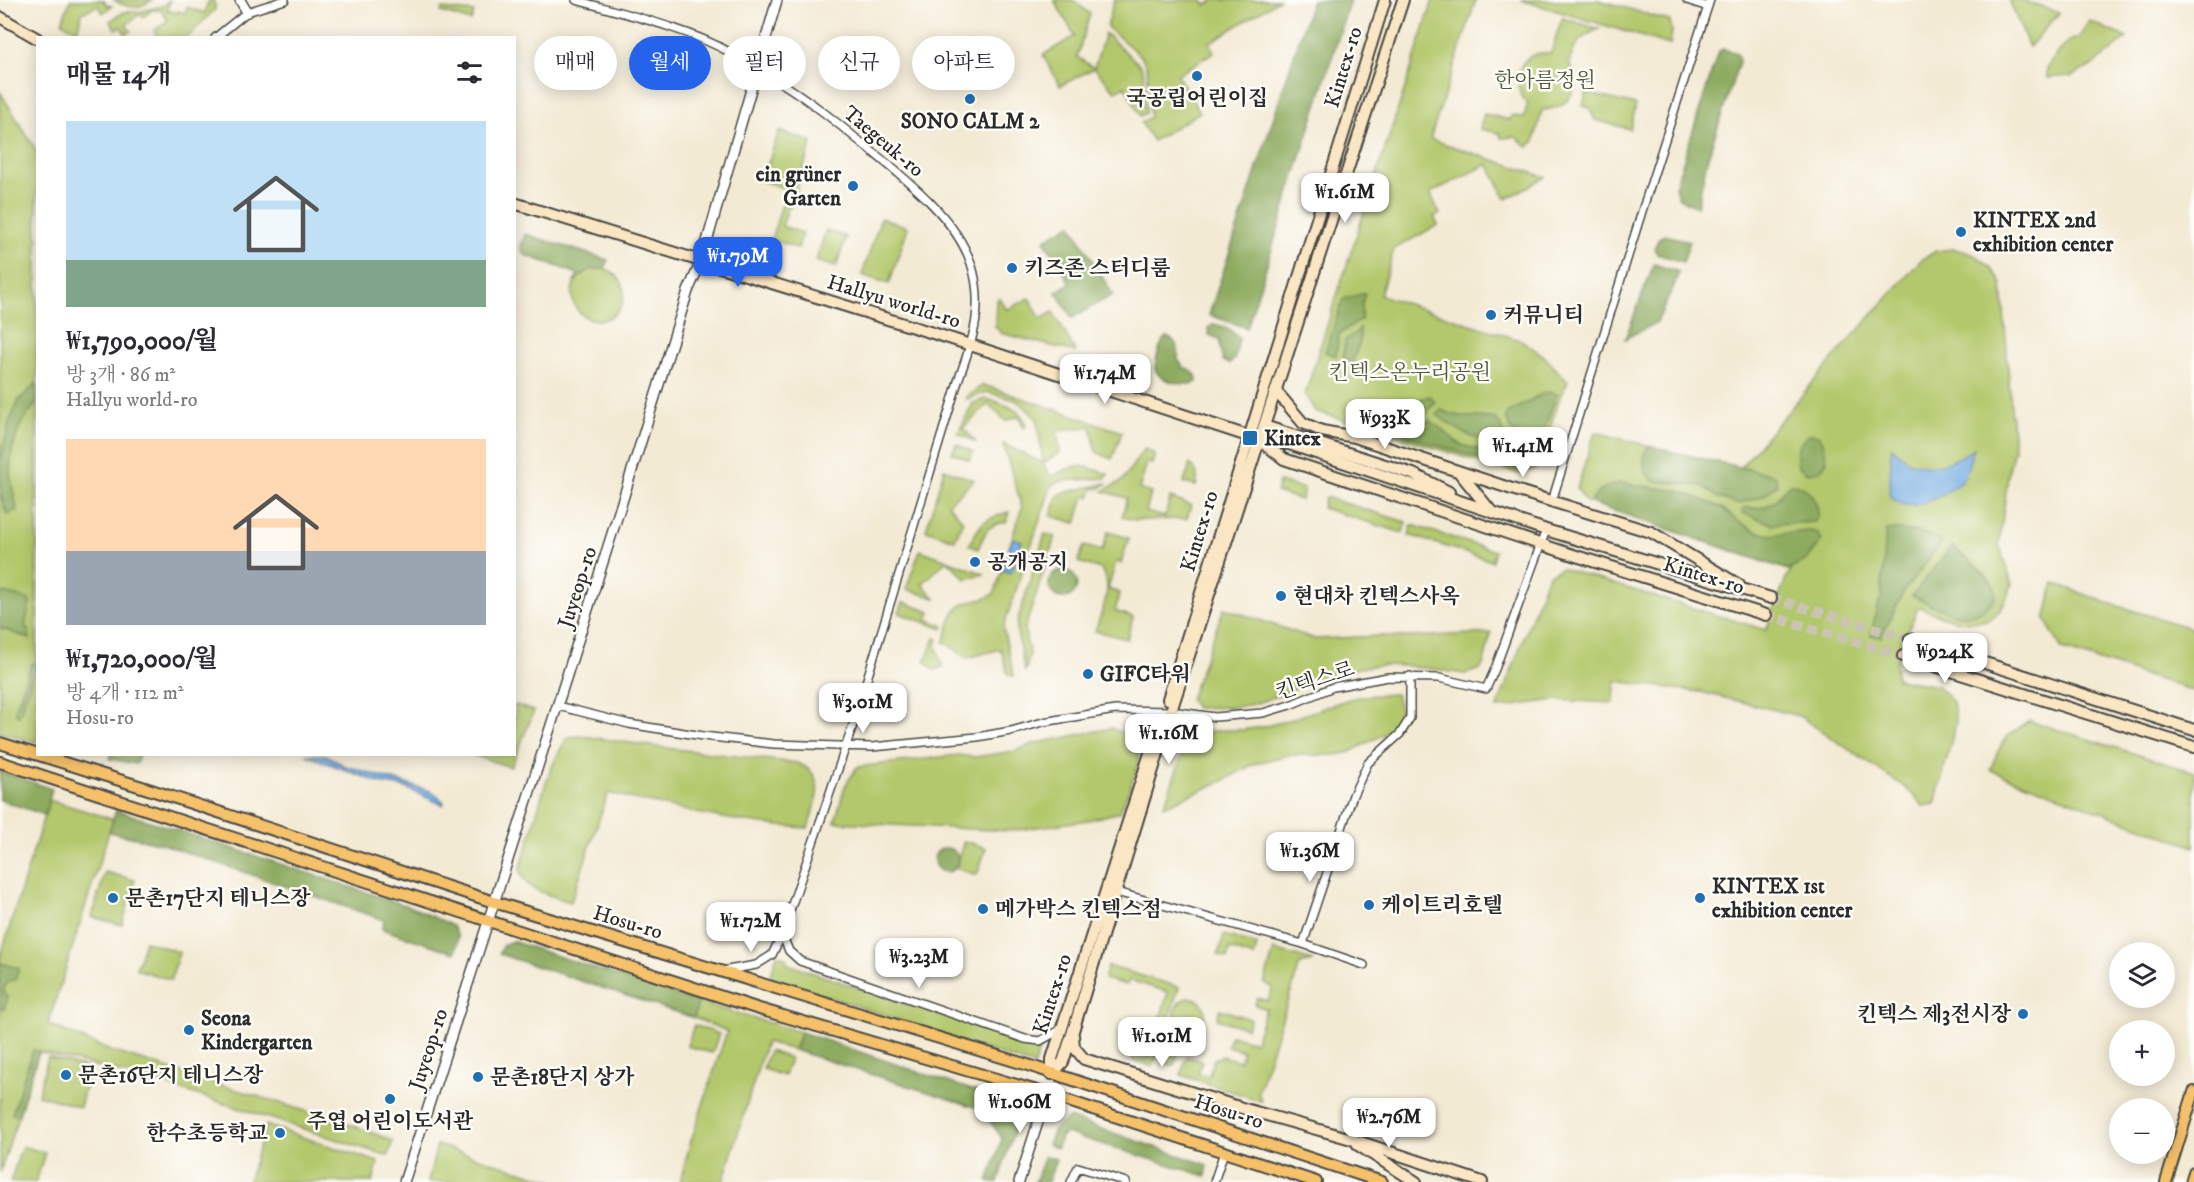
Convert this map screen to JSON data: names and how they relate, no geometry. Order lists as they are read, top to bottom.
{
  "streets": {
    "main road": ["Kintex-ro", "Hallyu world-ro", "Hosu-ro"],
    "street": ["Taegeuk-ro", "Juyeop-ro", "킨텍스로"]
  },
  "crossings": [
    ["Kintex-ro", "Hallyu world-ro"],
    ["Kintex-ro", "킨텍스로"],
    ["Kintex-ro", "Hosu-ro"],
    ["Taegeuk-ro", "Hallyu world-ro"],
    ["Taegeuk-ro", "킨텍스로"],
    ["Taegeuk-ro", "Hosu-ro"],
    ["Hallyu world-ro", "Juyeop-ro"],
    ["Juyeop-ro", "킨텍스로"],
    ["Juyeop-ro", "Hosu-ro"]
  ],
  "parks": ["한아름정원", "킨텍스온누리공원"],
  "places": {
    "other": [
      "국공립어린이집",
      "SONO CALM 2",
      "ein grüner Garten",
      "KINTEX 2nd exhibition center",
      "키즈존 스터디룸",
      "커뮤니티",
      "공개공지",
      "현대차 킨텍스사옥",
      "GIFC타워",
      "문촌17단지 테니스장",
      "KINTEX 1st exhibition center",
      "케이트리호텔",
      "메가박스 킨텍스점",
      "킨텍스 제3전시장",
      "Seona Kindergarten",
      "문촌16단지 테니스장",
      "문촌18단지 상가",
      "주엽 어린이도서관",
      "한수초등학교"
    ],
    "transit": ["Kintex"]
  },
  "page": {
    "chip": [
      "매매",
      "월세",
      "필터",
      "신규",
      "아파트"
    ],
    "heading": "매물 14개",
    "list": [
      {
        "name": "₩1,790,000/월",
        "note": "방 3개 · 86 m² · Hallyu world-ro"
      },
      {
        "name": "₩1,720,000/월",
        "note": "방 4개 · 112 m² · Hosu-ro"
      }
    ],
    "price": [
      "₩1.61M",
      "₩1.79M",
      "₩1.74M",
      "₩933K",
      "₩1.41M",
      "₩924K",
      "₩3.01M",
      "₩1.16M",
      "₩1.36M",
      "₩1.72M",
      "₩3.23M",
      "₩1.01M",
      "₩1.06M",
      "₩2.76M"
    ],
    "map_buttons": ["+", "−"]
  }
}
